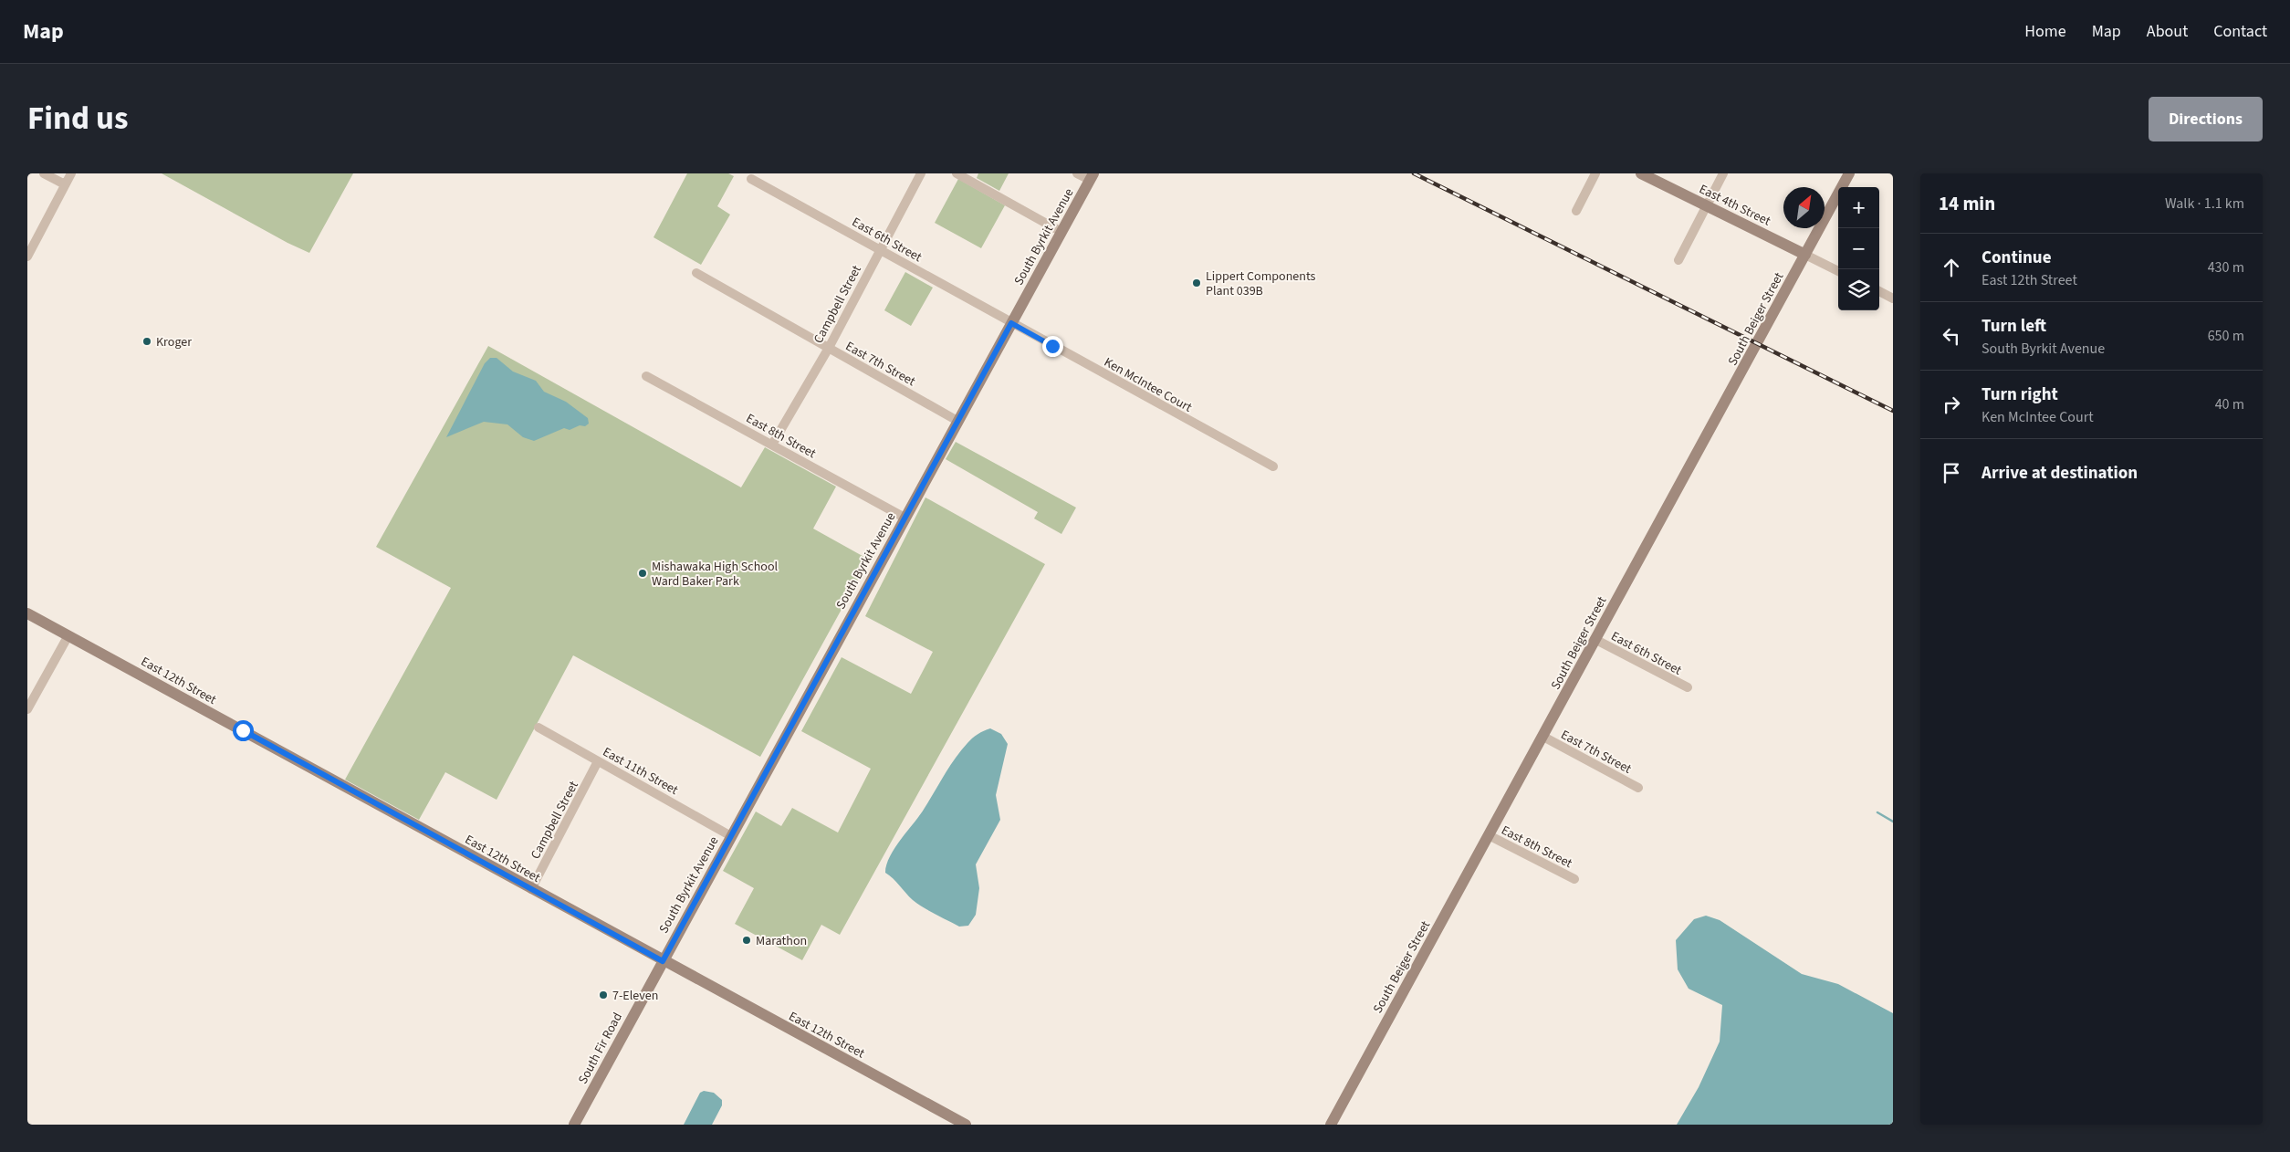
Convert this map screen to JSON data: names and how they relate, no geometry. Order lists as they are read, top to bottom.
{
  "streets": {
    "street": [
      "East 4th Street",
      "South Byrkit Avenue",
      "East 6th Street",
      "Campbell Street",
      "South Beiger Street",
      "East 7th Street",
      "Ken McIntee Court",
      "East 8th Street",
      "East 12th Street",
      "East 11th Street",
      "South Fir Road"
    ]
  },
  "crossings": [
    ["East 4th Street", "South Beiger Street"],
    ["South Byrkit Avenue", "East 6th Street"],
    ["South Byrkit Avenue", "East 7th Street"],
    ["South Byrkit Avenue", "Ken McIntee Court"],
    ["South Byrkit Avenue", "East 8th Street"],
    ["South Byrkit Avenue", "East 12th Street"],
    ["South Byrkit Avenue", "East 11th Street"],
    ["South Byrkit Avenue", "South Fir Road"],
    ["East 6th Street", "Campbell Street"],
    ["East 6th Street", "South Beiger Street"],
    ["East 6th Street", "Ken McIntee Court"],
    ["Campbell Street", "East 7th Street"],
    ["Campbell Street", "East 8th Street"],
    ["Campbell Street", "East 12th Street"],
    ["Campbell Street", "East 11th Street"],
    ["South Beiger Street", "East 7th Street"],
    ["South Beiger Street", "East 8th Street"],
    ["East 12th Street", "South Fir Road"]
  ],
  "places": [
    "Lippert Components Plant 039B",
    "Kroger",
    "Mishawaka High School Ward Baker Park",
    "Marathon",
    "7-Eleven"
  ],
  "north": "top right",
  "page": {
    "header": "Map",
    "nav": [
      "Home",
      "Map",
      "About",
      "Contact"
    ],
    "title": "Find us",
    "buttons": "Directions",
    "heading": ["14 min", "Walk · 1.1 km"],
    "map_buttons": ["+", "−"],
    "list": [
      ["Continue", "East 12th Street", "430 m"],
      ["Turn left", "South Byrkit Avenue", "650 m"],
      ["Turn right", "Ken McIntee Court", "40 m"],
      "Arrive at destination"
    ]
  }
}
